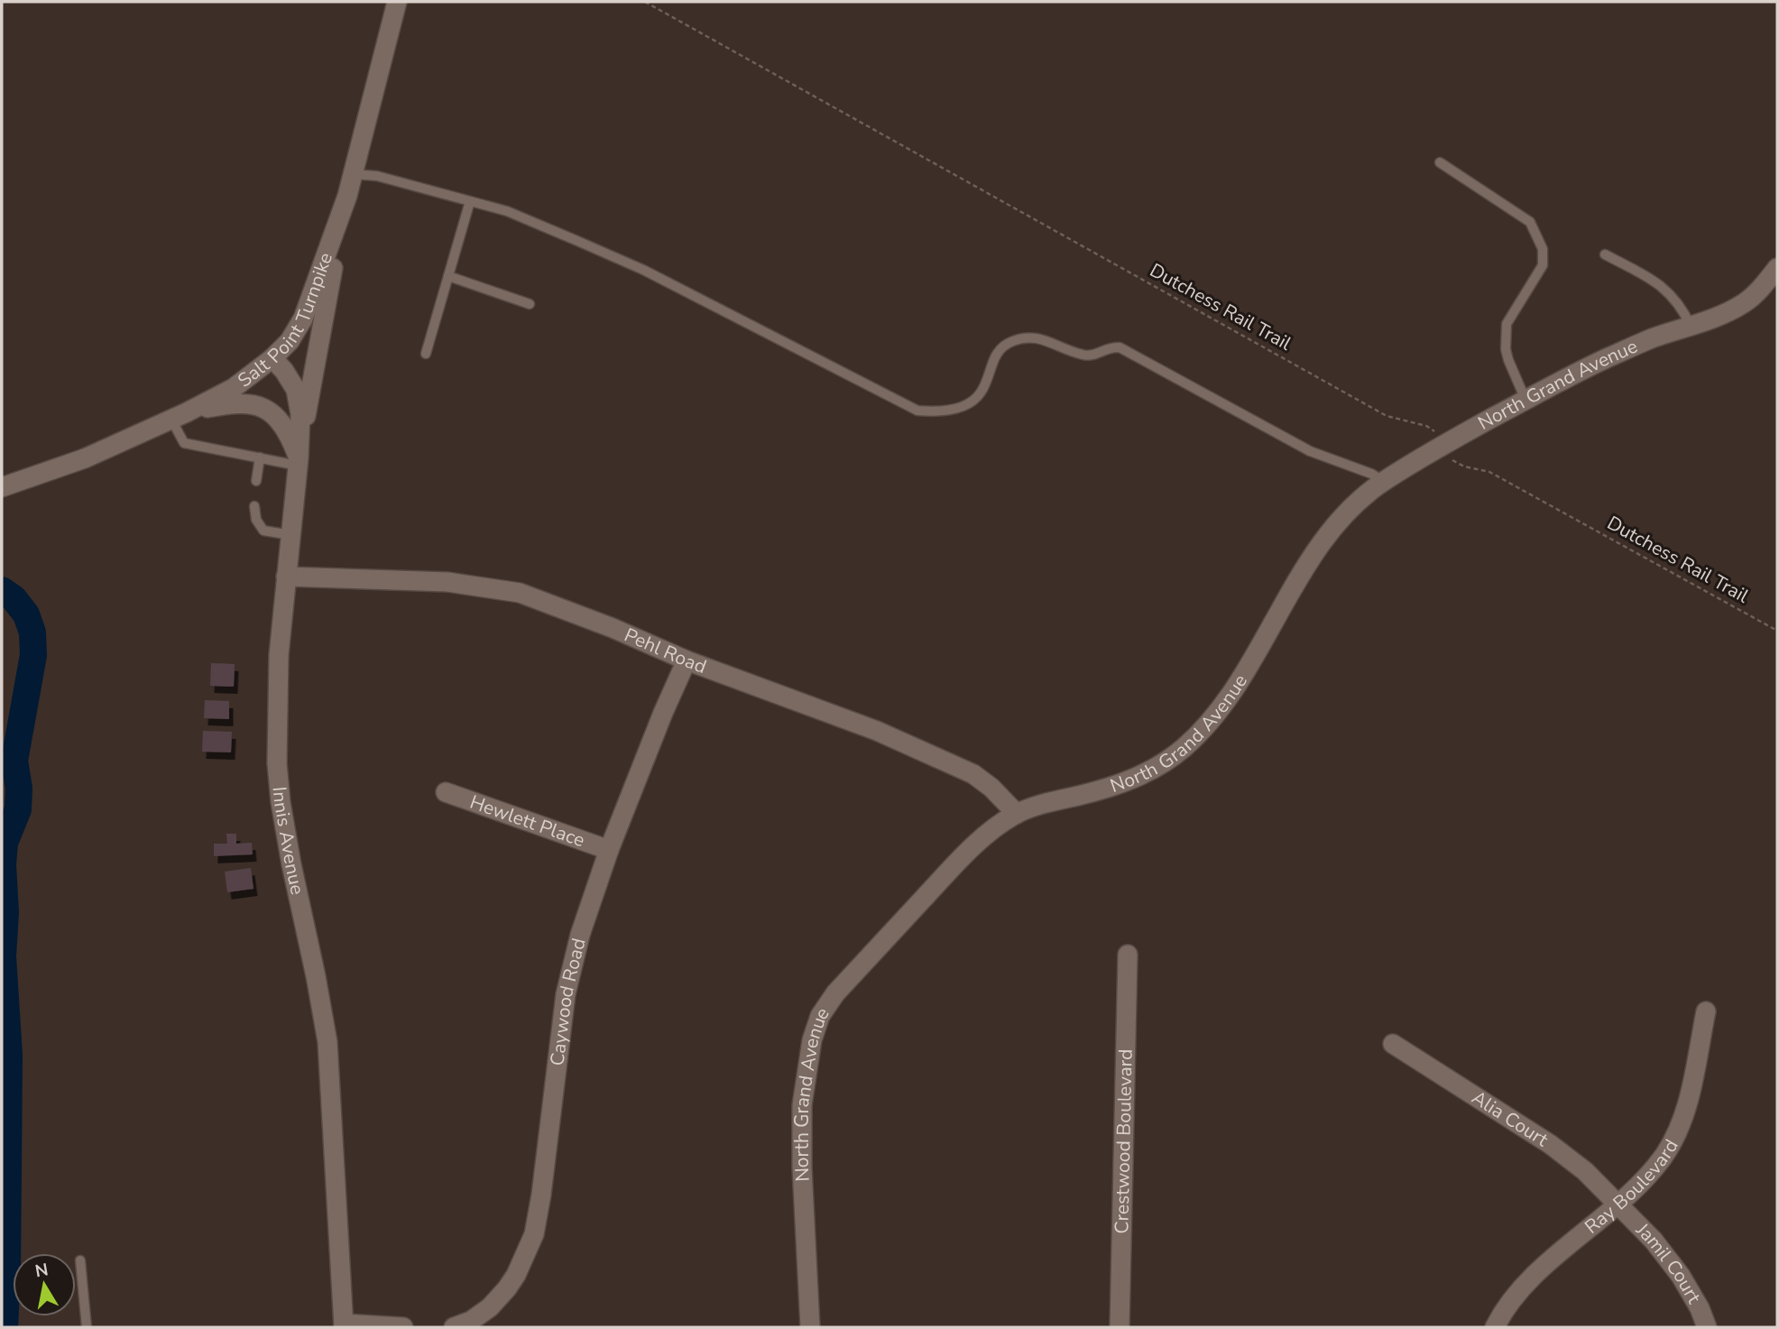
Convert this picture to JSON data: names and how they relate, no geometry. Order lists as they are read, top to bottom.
{
  "streets": {
    "street": [
      "Salt Point Turnpike",
      "North Grand Avenue",
      "Pehl Road",
      "Hewlett Place",
      "Innis Avenue",
      "Caywood Road",
      "Alia Court",
      "Crestwood Boulevard",
      "Ray Boulevard",
      "Jamil Court"
    ],
    "path": ["Dutchess Rail Trail"]
  },
  "crossings": [
    ["Dutchess Rail Trail", "North Grand Avenue"],
    ["Salt Point Turnpike", "Innis Avenue"],
    ["North Grand Avenue", "Pehl Road"],
    ["Pehl Road", "Innis Avenue"],
    ["Pehl Road", "Caywood Road"],
    ["Hewlett Place", "Caywood Road"],
    ["Alia Court", "Ray Boulevard"],
    ["Alia Court", "Jamil Court"],
    ["Ray Boulevard", "Jamil Court"]
  ],
  "north": "top"
}
